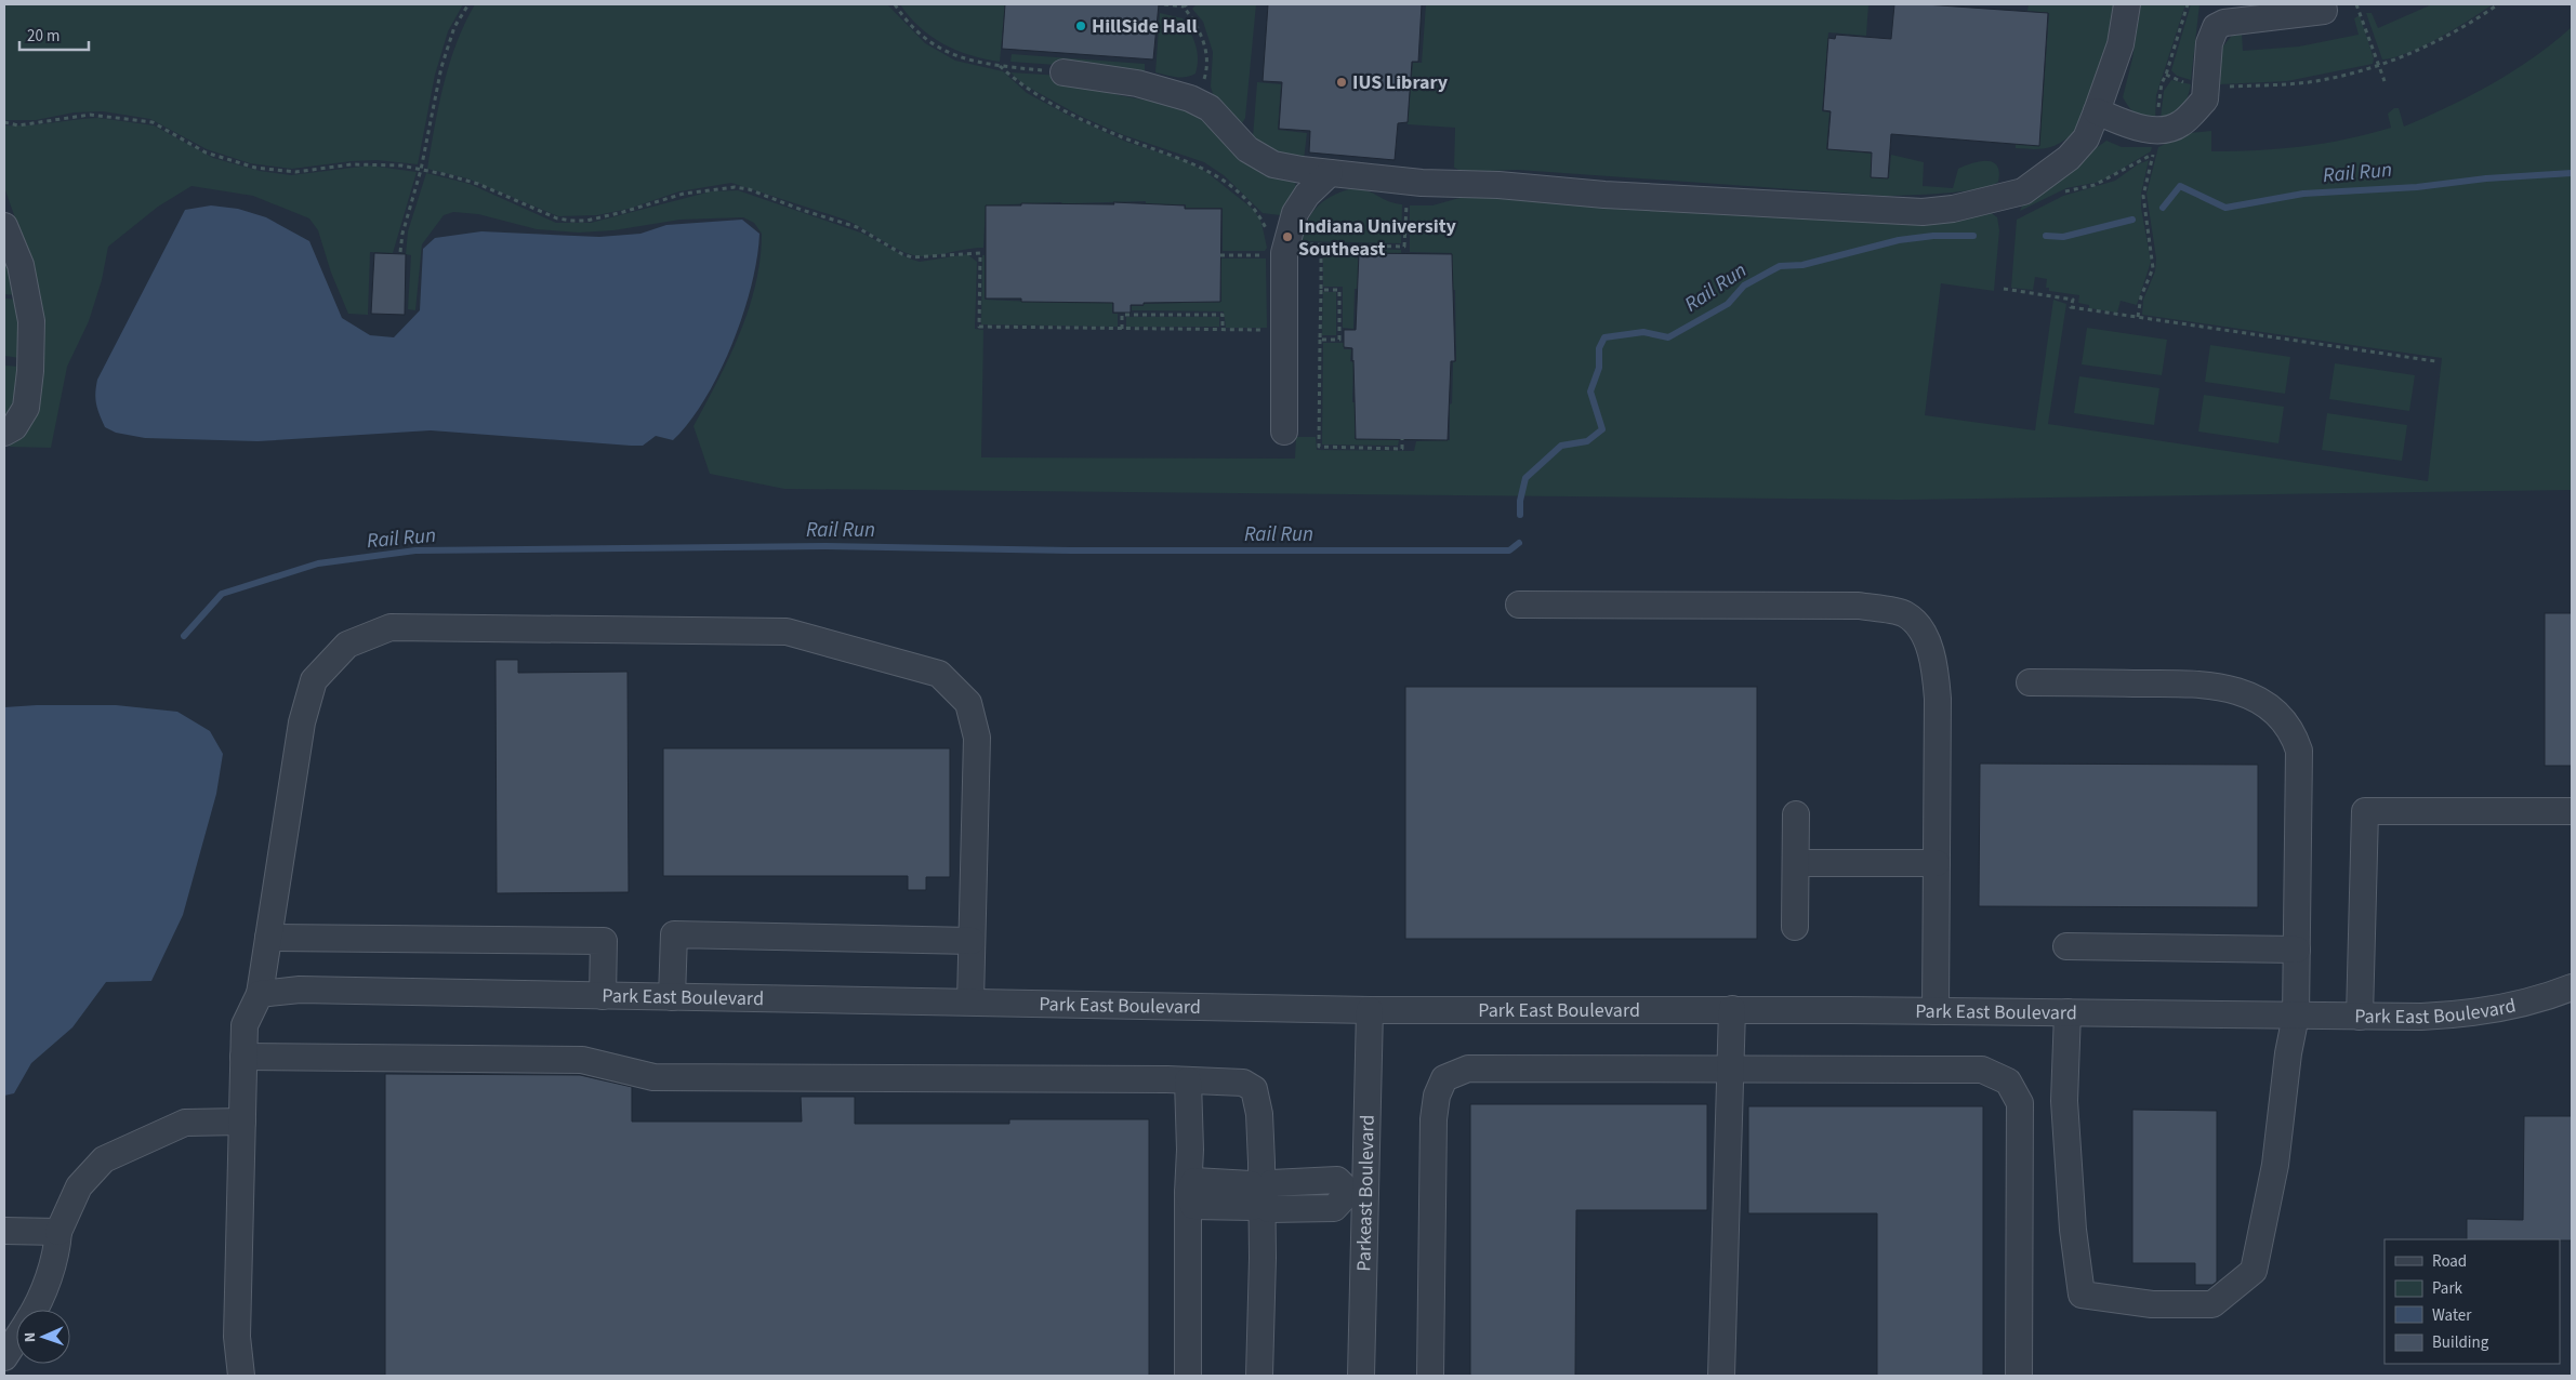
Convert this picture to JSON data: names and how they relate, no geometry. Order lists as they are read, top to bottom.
{
  "streets": {
    "street": ["Park East Boulevard", "Parkeast Boulevard"]
  },
  "crossings": [
    ["Park East Boulevard", "Parkeast Boulevard"]
  ],
  "water": ["Rail Run"],
  "places": ["HillSide Hall", "IUS Library", "Indiana University Southeast"],
  "legend": [
    "Road",
    "Park",
    "Water",
    "Building"
  ],
  "scale_bar": "20 m",
  "north": "left"
}
